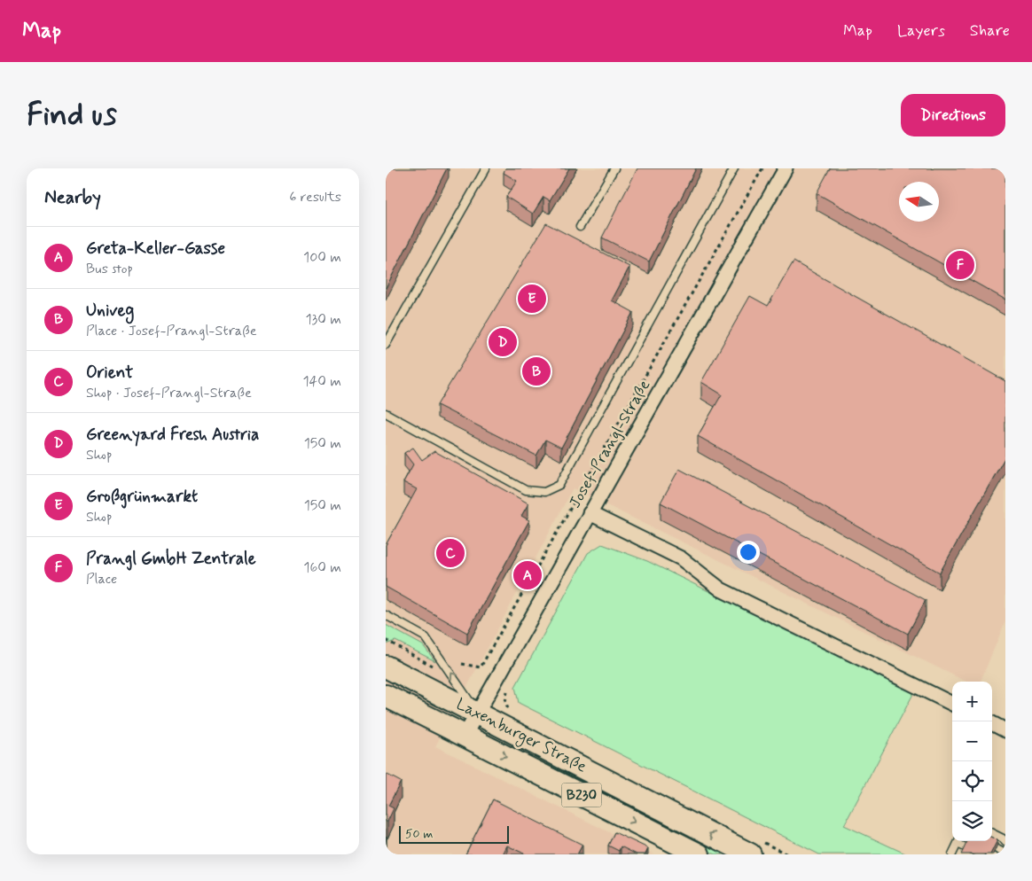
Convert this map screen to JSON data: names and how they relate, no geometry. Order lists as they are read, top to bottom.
{
  "streets": {
    "main road": ["Laxenburger Straße", "B230"],
    "street": ["Josef-Prangl-Straße"]
  },
  "crossings": [
    ["Josef-Prangl-Straße", "Laxenburger Straße"]
  ],
  "scale_bar": "50 m",
  "north": "left",
  "page": {
    "header": "Map",
    "nav": ["Map", "Layers", "Share"],
    "buttons": "Directions",
    "title": "Find us",
    "heading": ["Nearby", "6 results"],
    "list": [
      {
        "mark": "A",
        "name": "Greta-Keller-Gasse",
        "note": "Bus stop",
        "value": "100 m"
      },
      {
        "mark": "B",
        "name": "Univeg",
        "note": "Place · Josef-Prangl-Straße",
        "value": "130 m"
      },
      {
        "mark": "C",
        "name": "Orient",
        "note": "Shop · Josef-Prangl-Straße",
        "value": "140 m"
      },
      {
        "mark": "D",
        "name": "Greenyard Fresh Austria",
        "note": "Shop",
        "value": "150 m"
      },
      {
        "mark": "E",
        "name": "Großgrünmarkt",
        "note": "Shop",
        "value": "150 m"
      },
      {
        "mark": "F",
        "name": "Prangl GmbH Zentrale",
        "note": "Place",
        "value": "160 m"
      }
    ],
    "pins": [
      "F",
      "E",
      "D",
      "B",
      "C",
      "A"
    ],
    "map_buttons": ["+", "−"],
    "scale": "50 m"
  }
}
